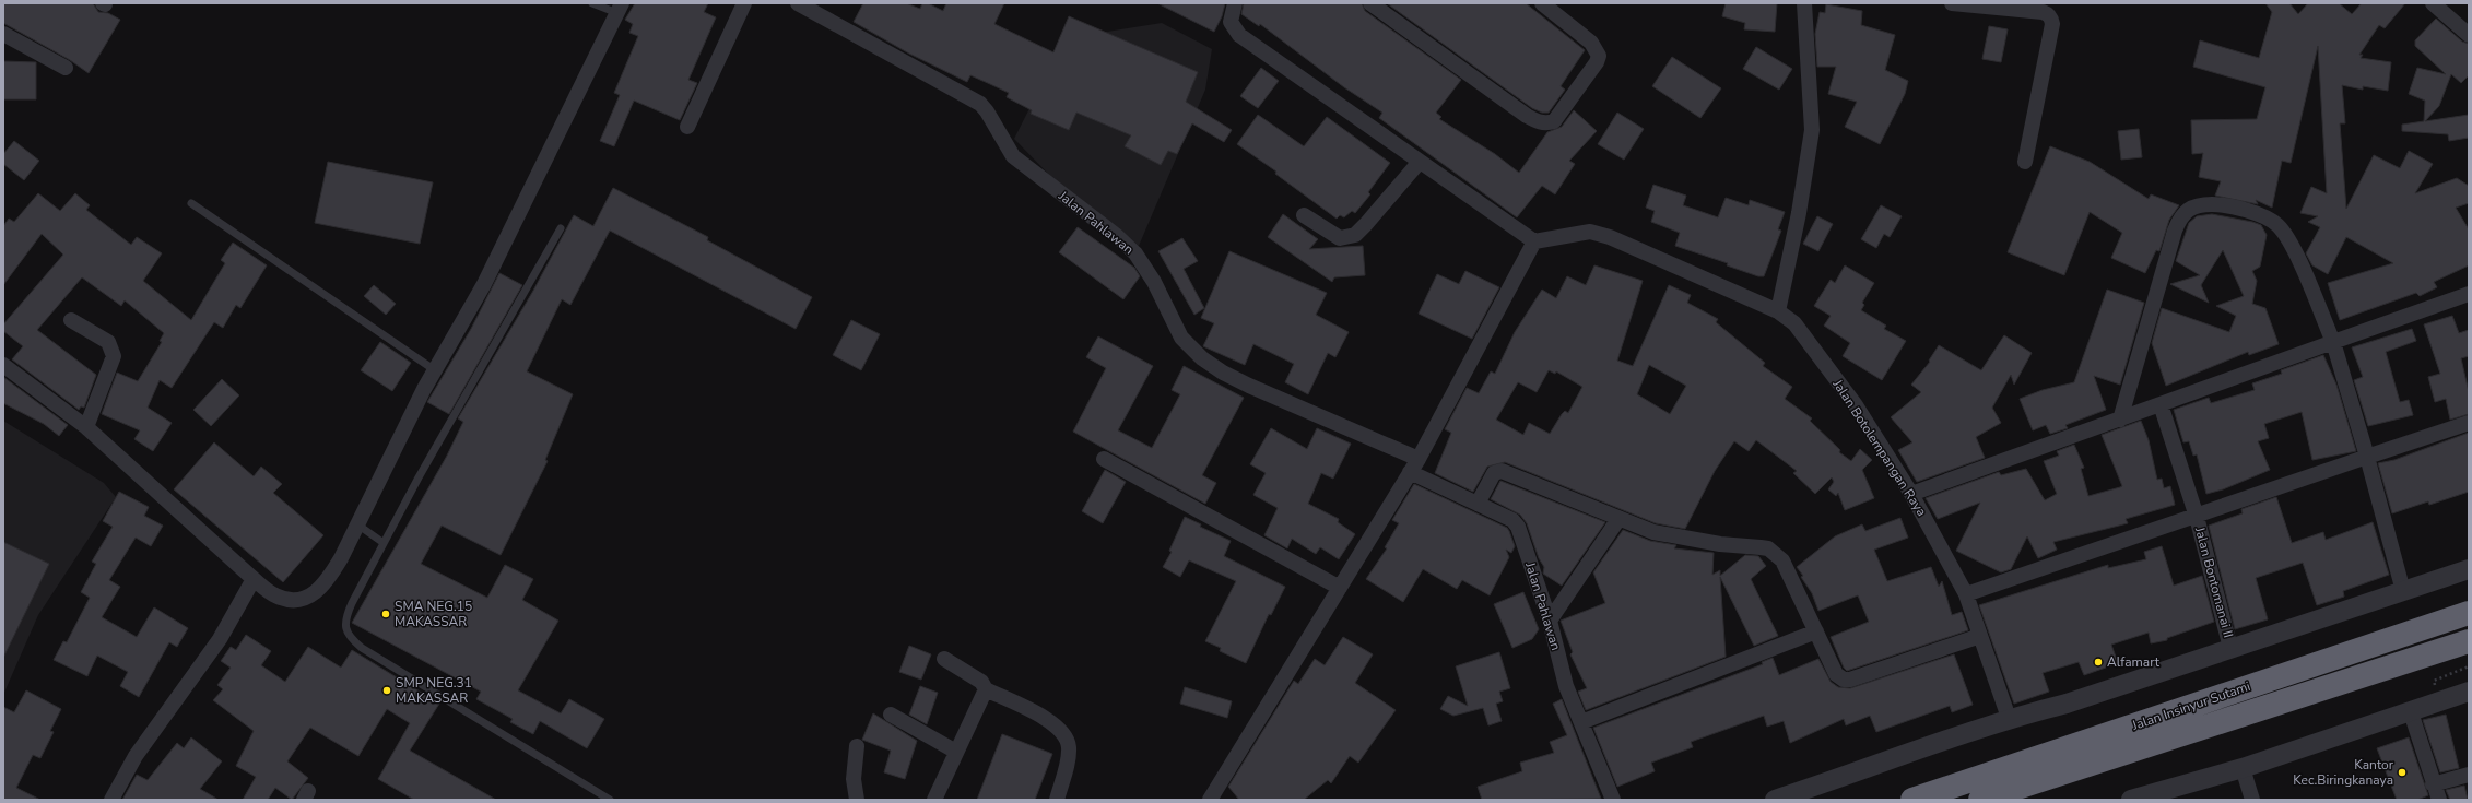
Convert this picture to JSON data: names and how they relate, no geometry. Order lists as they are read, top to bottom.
{
  "streets": {
    "highway": ["Jalan Insinyur Sutami"],
    "street": ["Jalan Pahlawan", "Jalan Botolempangan Raya", "Jalan Bontomanai II"]
  },
  "places": [
    "SMA NEG.15 MAKASSAR",
    "Alfamart",
    "SMP NEG.31 MAKASSAR",
    "Kantor Kec.Biringkanaya"
  ]
}
